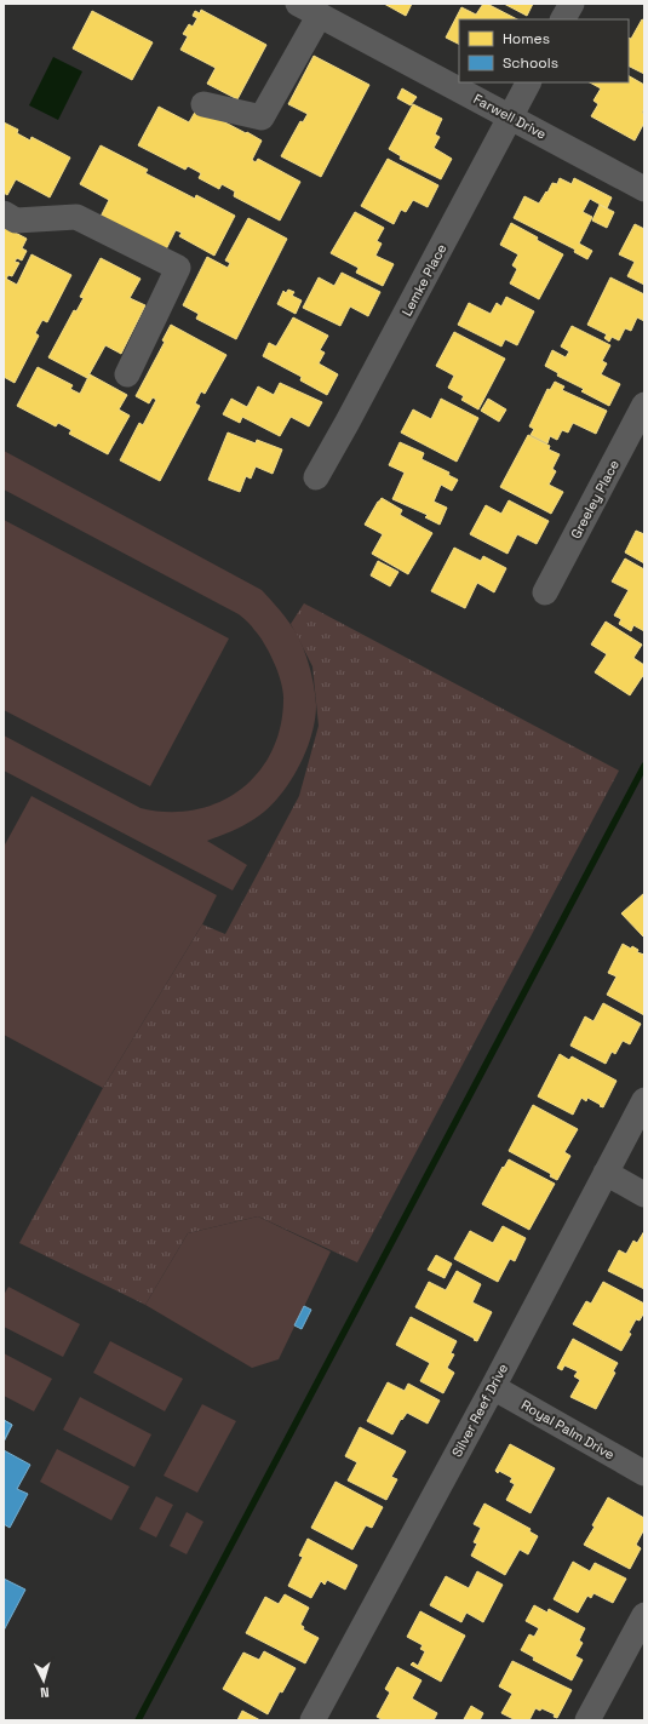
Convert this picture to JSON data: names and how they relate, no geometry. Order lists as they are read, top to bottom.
{
  "streets": {
    "street": [
      "Farwell Drive",
      "Lemke Place",
      "Greeley Place",
      "Silver Reef Drive",
      "Royal Palm Drive"
    ]
  },
  "crossings": [
    ["Farwell Drive", "Lemke Place"],
    ["Silver Reef Drive", "Royal Palm Drive"]
  ],
  "legend": ["Homes", "Schools"],
  "north": "bottom"
}
